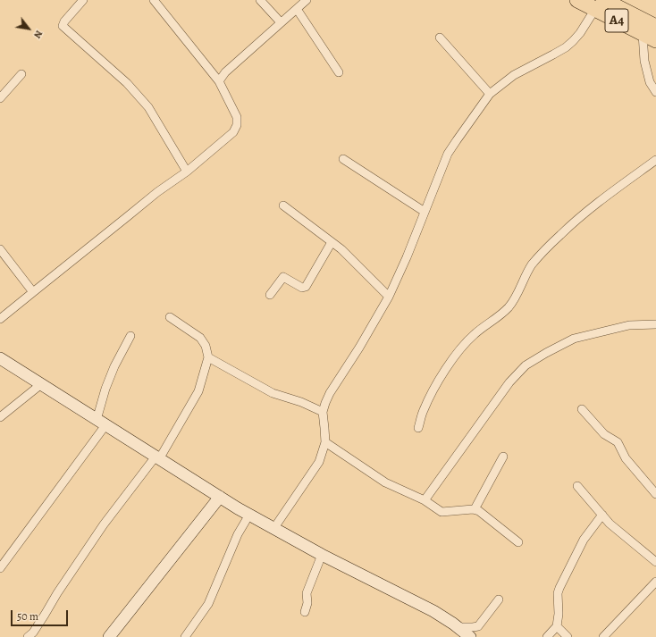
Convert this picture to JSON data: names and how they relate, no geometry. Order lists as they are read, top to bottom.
{
  "streets": {
    "highway": ["A4"]
  },
  "scale_bar": "50 m",
  "north": "bottom right"
}
